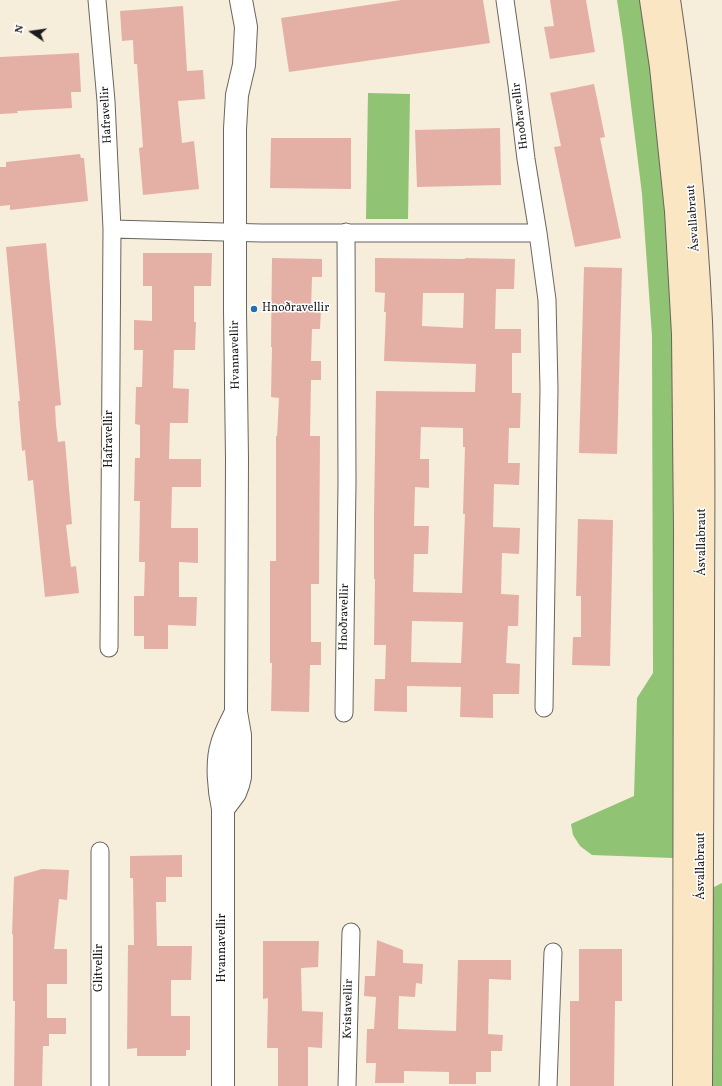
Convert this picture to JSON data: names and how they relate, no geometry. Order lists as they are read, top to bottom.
{
  "streets": {
    "main road": ["Ásvallabraut"],
    "street": [
      "Hafravellir",
      "Hnoðravellir",
      "Hvannavellir",
      "Glitvellir",
      "Kvistavellir"
    ]
  },
  "places": ["Hnoðravellir"],
  "north": "left"
}
